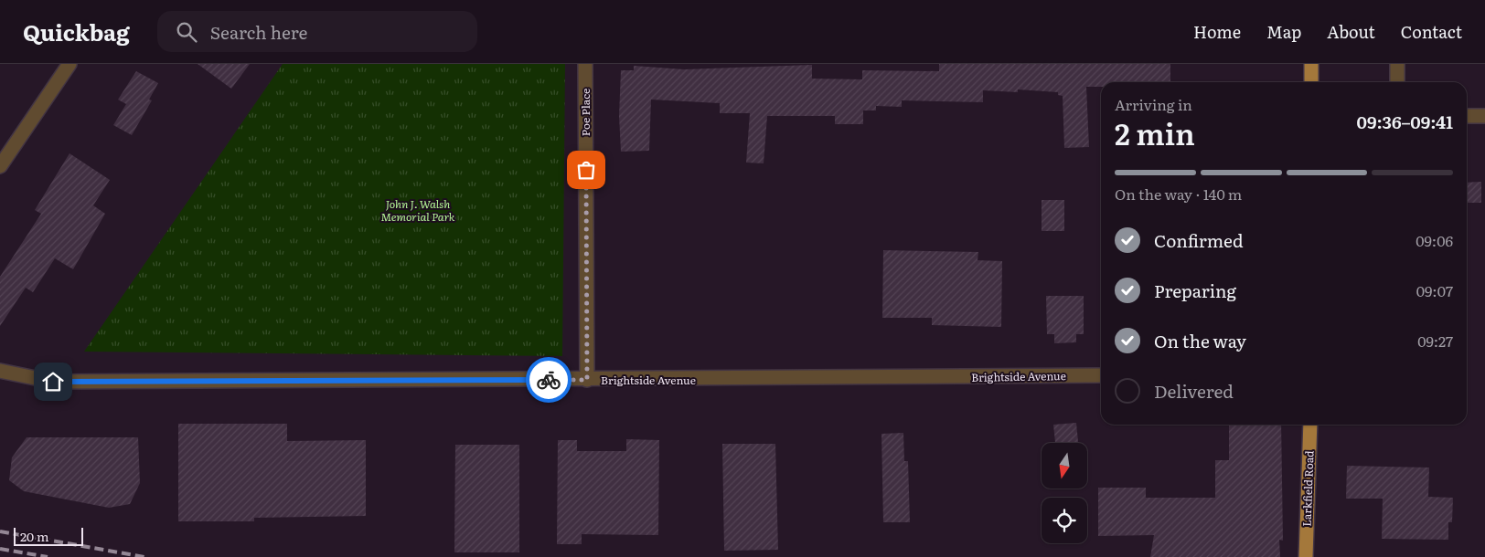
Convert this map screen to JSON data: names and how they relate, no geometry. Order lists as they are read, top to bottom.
{
  "streets": {
    "main road": ["Larkfield Road"],
    "street": ["Poe Place", "Brightside Avenue"]
  },
  "crossings": [
    ["Poe Place", "Brightside Avenue"]
  ],
  "parks": ["John J. Walsh Memorial Park"],
  "scale_bar": "20 m",
  "north": "bottom",
  "page": {
    "header": "Quickbag",
    "search": "Search here",
    "nav": [
      "Home",
      "Map",
      "About",
      "Contact"
    ],
    "heading": ["2 min", "Arriving in", "09:36–09:41"],
    "bar": "On the way · 140 m",
    "list": [
      ["Confirmed", "09:06"],
      ["Preparing", "09:07"],
      ["On the way", "09:27"],
      "Delivered"
    ],
    "scale": "20 m"
  }
}
